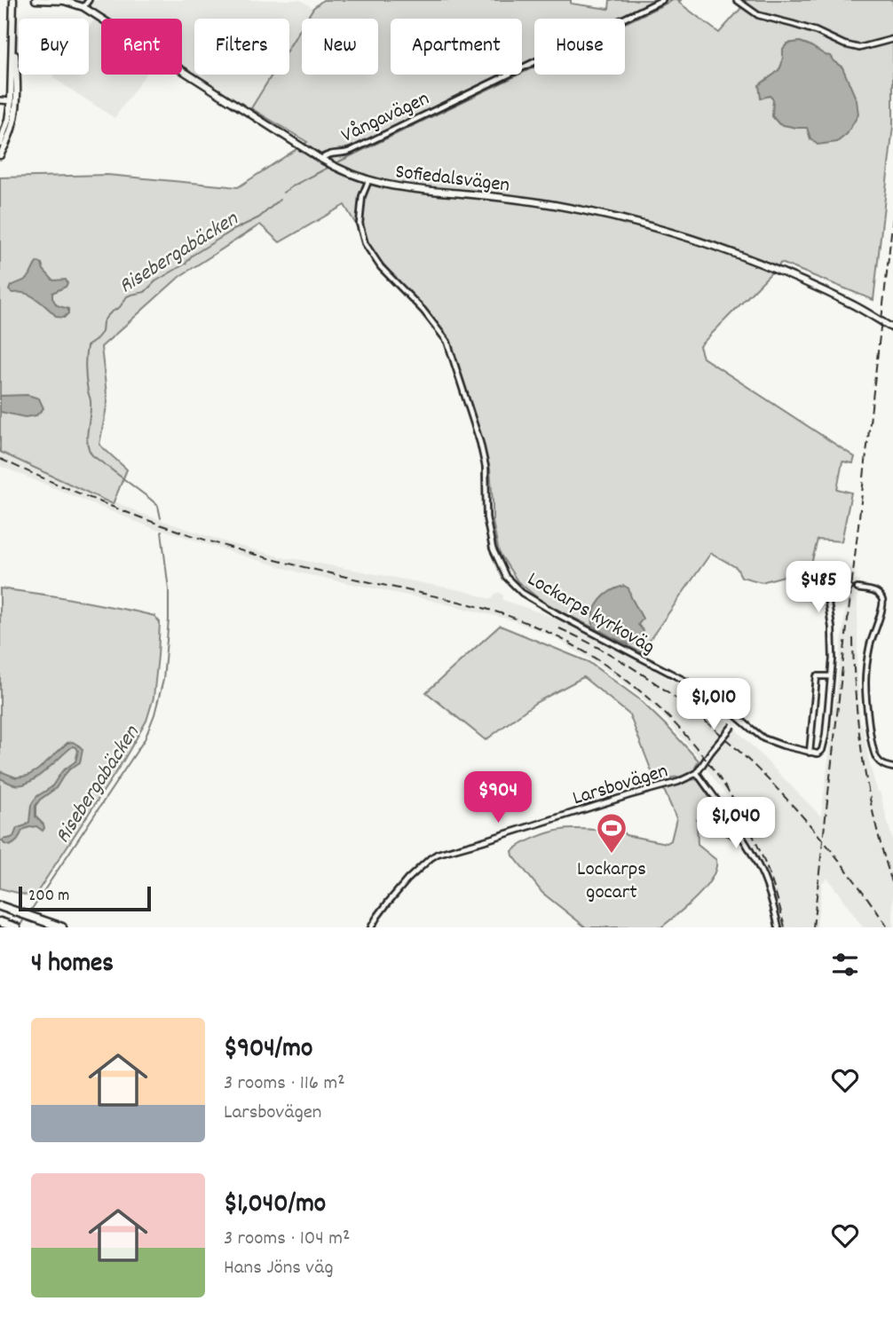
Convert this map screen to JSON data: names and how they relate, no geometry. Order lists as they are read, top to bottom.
{
  "streets": {
    "main road": ["Sofiedalsvägen"],
    "street": ["Vångavägen", "Lockarps kyrkoväg", "Larsbovägen"]
  },
  "crossings": [
    ["Vångavägen", "Sofiedalsvägen"],
    ["Sofiedalsvägen", "Lockarps kyrkoväg"],
    ["Lockarps kyrkoväg", "Larsbovägen"]
  ],
  "water": ["Risebergabäcken"],
  "places": {
    "sports": ["Lockarps gocart"]
  },
  "scale_bar": "200 m",
  "page": {
    "chip": [
      "Buy",
      "Rent",
      "Filters",
      "New",
      "Apartment",
      "House"
    ],
    "price": [
      "$485",
      "$1,010",
      "$904",
      "$1,040"
    ],
    "scale": "200 m",
    "heading": "4 homes",
    "list": [
      {
        "name": "$904/mo",
        "note": "3 rooms · 116 m² · Larsbovägen"
      },
      {
        "name": "$1,040/mo",
        "note": "3 rooms · 104 m² · Hans Jöns väg"
      }
    ]
  }
}
